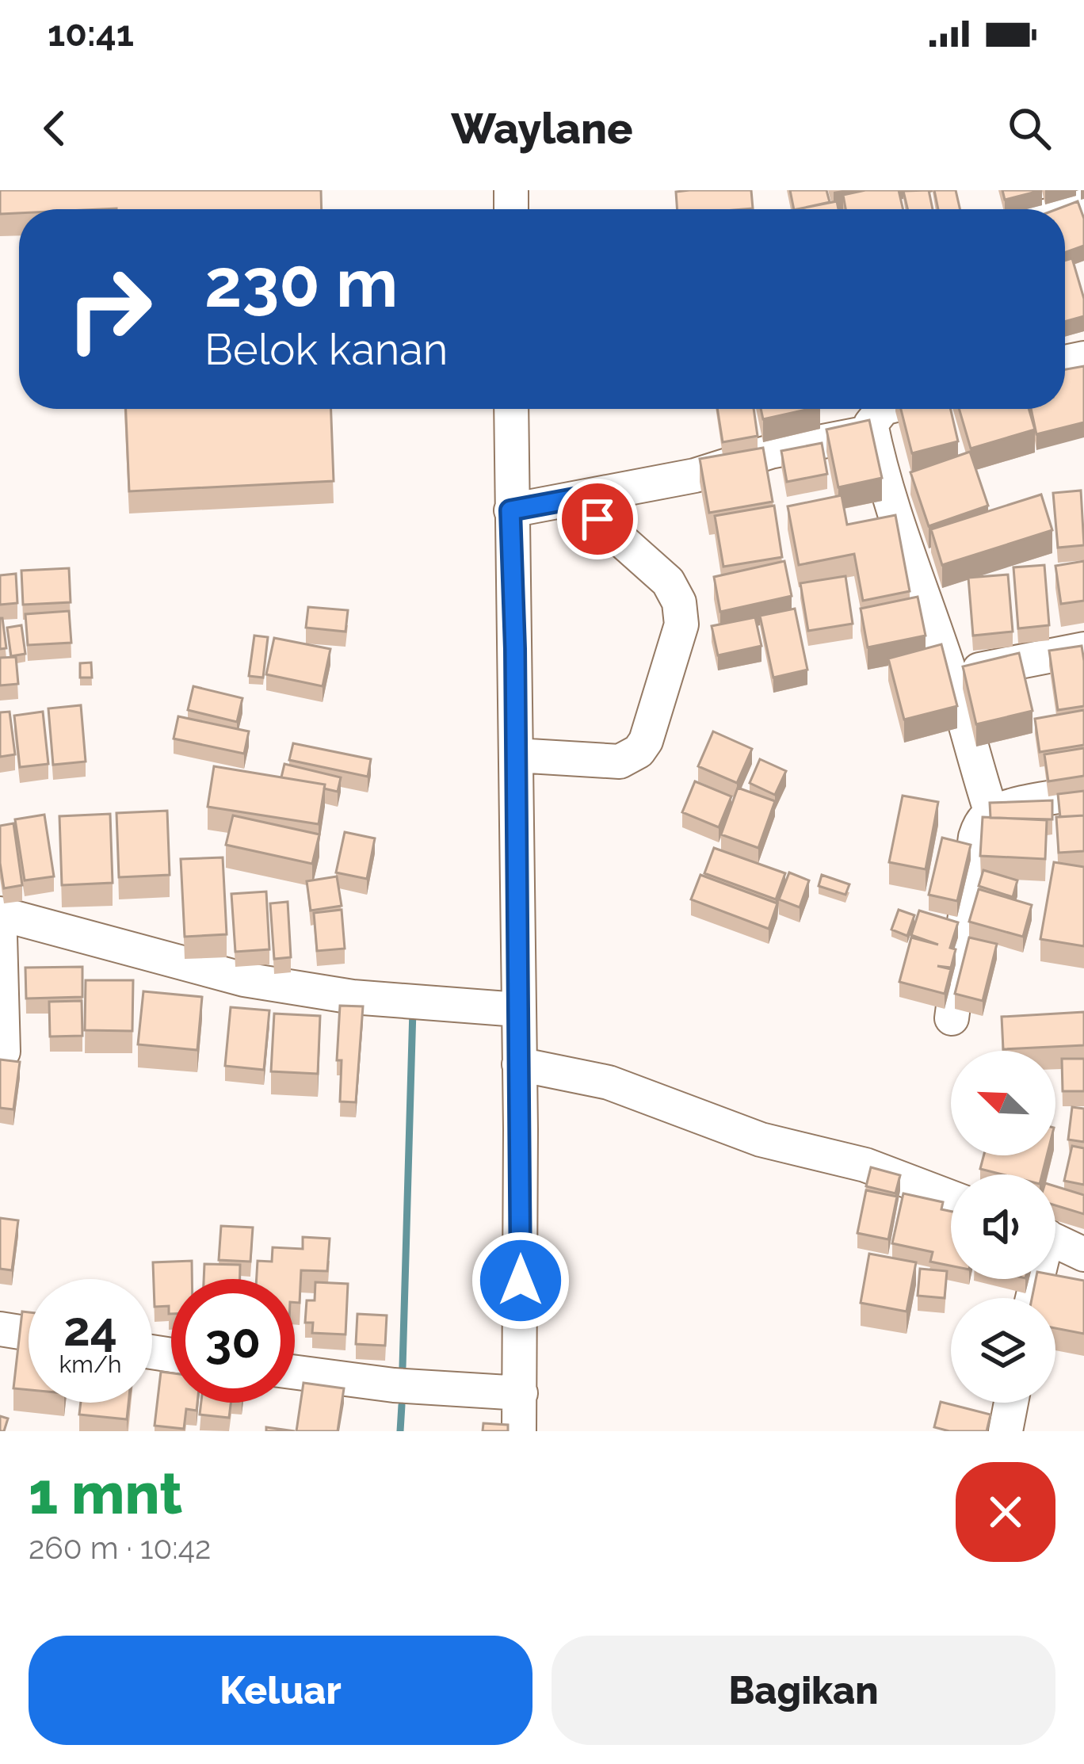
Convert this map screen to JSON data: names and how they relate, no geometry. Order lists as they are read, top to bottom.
{
  "north": "top left",
  "page": {
    "status": "10:41",
    "header": "Waylane",
    "turn": ["230 m", "Belok kanan"],
    "speed": "24 km/h",
    "limit": "30",
    "heading": ["1 mnt", "260 m · 10:42"],
    "buttons": ["Keluar", "Bagikan"]
  }
}
